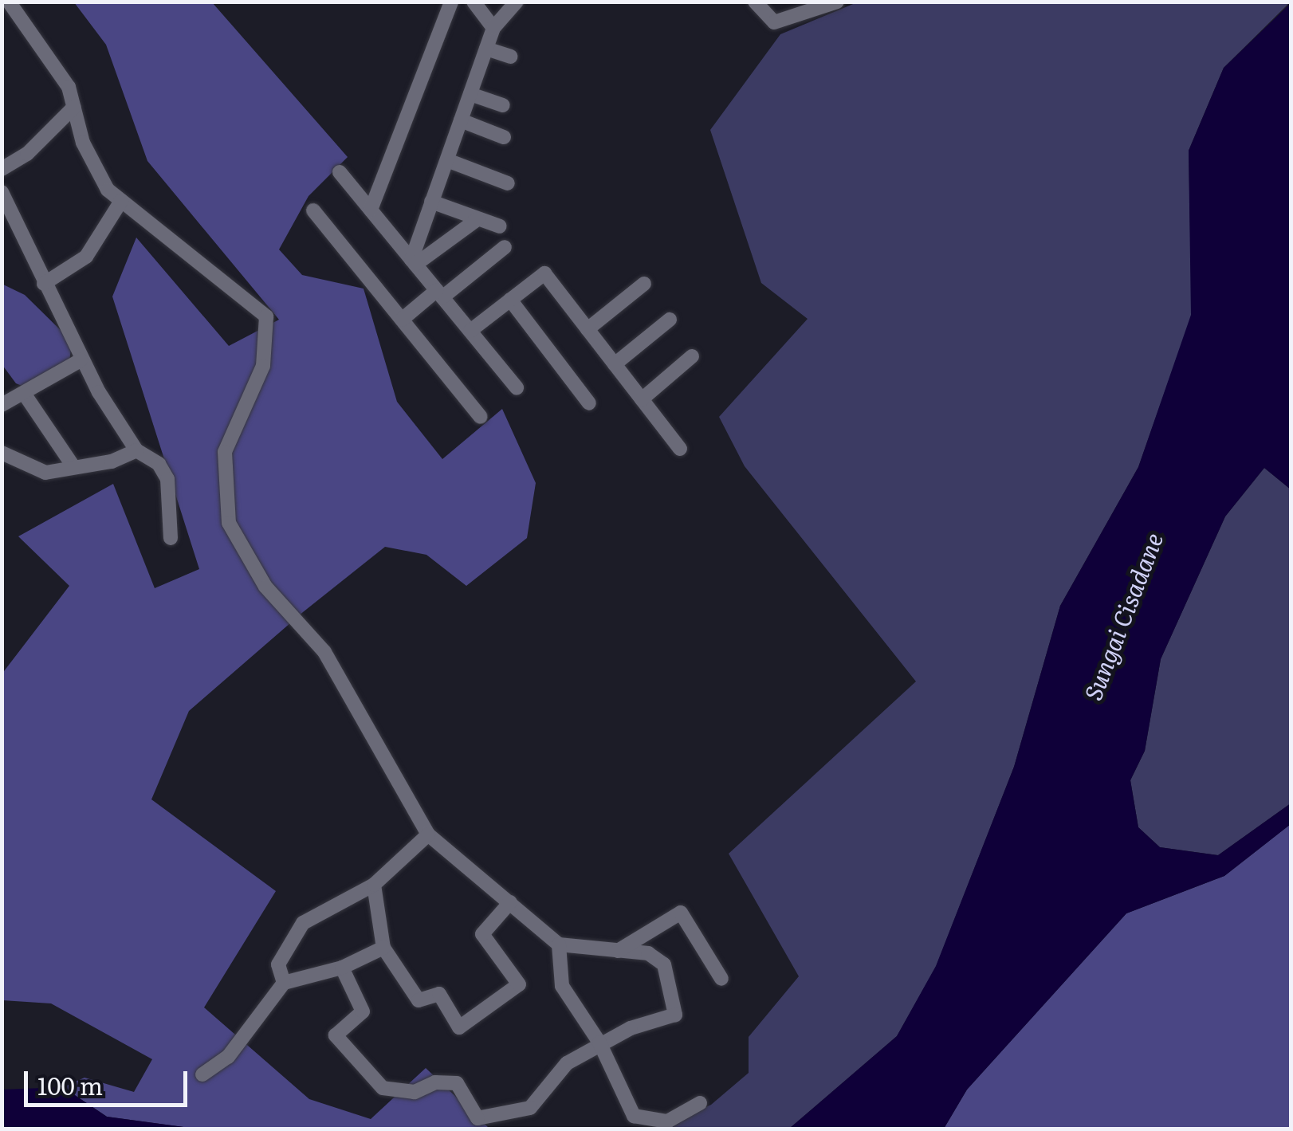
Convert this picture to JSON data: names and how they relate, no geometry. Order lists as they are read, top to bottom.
{
  "water": ["Sungai Cisadane"],
  "scale_bar": "100 m"
}
